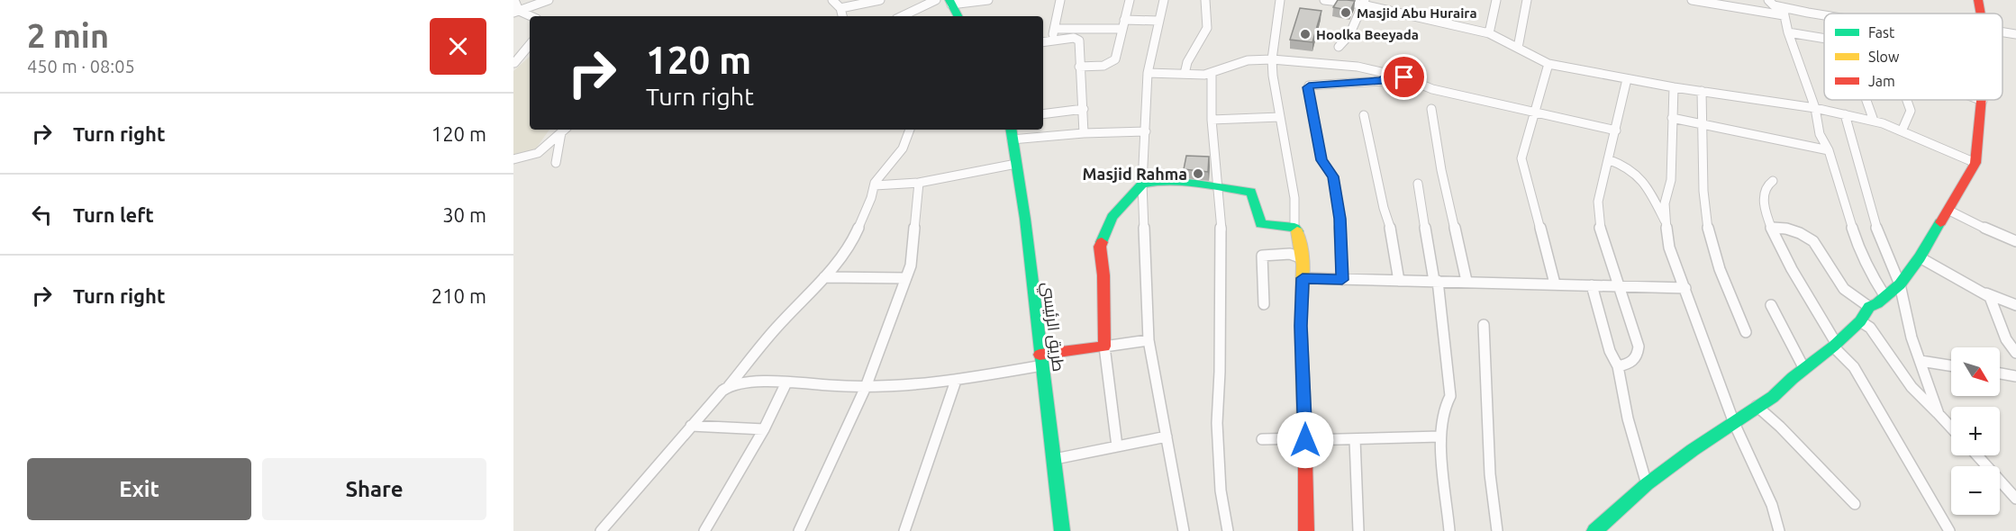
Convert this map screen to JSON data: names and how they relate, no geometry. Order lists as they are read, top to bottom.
{
  "streets": {
    "street": ["طريق الرئيسي"]
  },
  "places": ["Masjid Abu Huraira", "Hoolka Beeyada", "Masjid Rahma"],
  "legend": ["Fast", "Slow", "Jam"],
  "north": "bottom right",
  "page": {
    "heading": ["2 min", "450 m · 08:05"],
    "turn": ["120 m", "Turn right"],
    "list": [
      {
        "name": "Turn right",
        "value": "120 m"
      },
      {
        "name": "Turn left",
        "value": "30 m"
      },
      {
        "name": "Turn right",
        "value": "210 m"
      }
    ],
    "map_buttons": ["+", "−"],
    "buttons": ["Exit", "Share"]
  }
}
